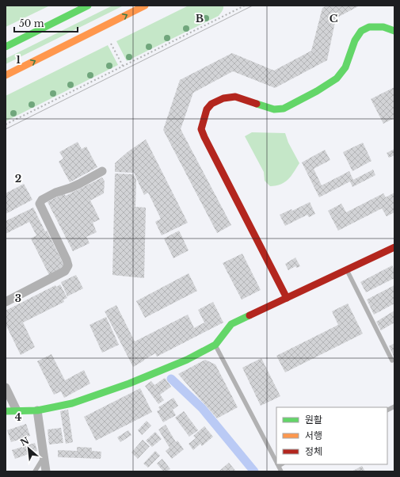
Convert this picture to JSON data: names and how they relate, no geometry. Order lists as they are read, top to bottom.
{
  "legend": ["원활", "서행", "정체"],
  "scale_bar": "50 m",
  "north": "top left",
  "grid": {
    "columns": ["B", "C"],
    "rows": [
      "1",
      "2",
      "3",
      "4"
    ]
  }
}
